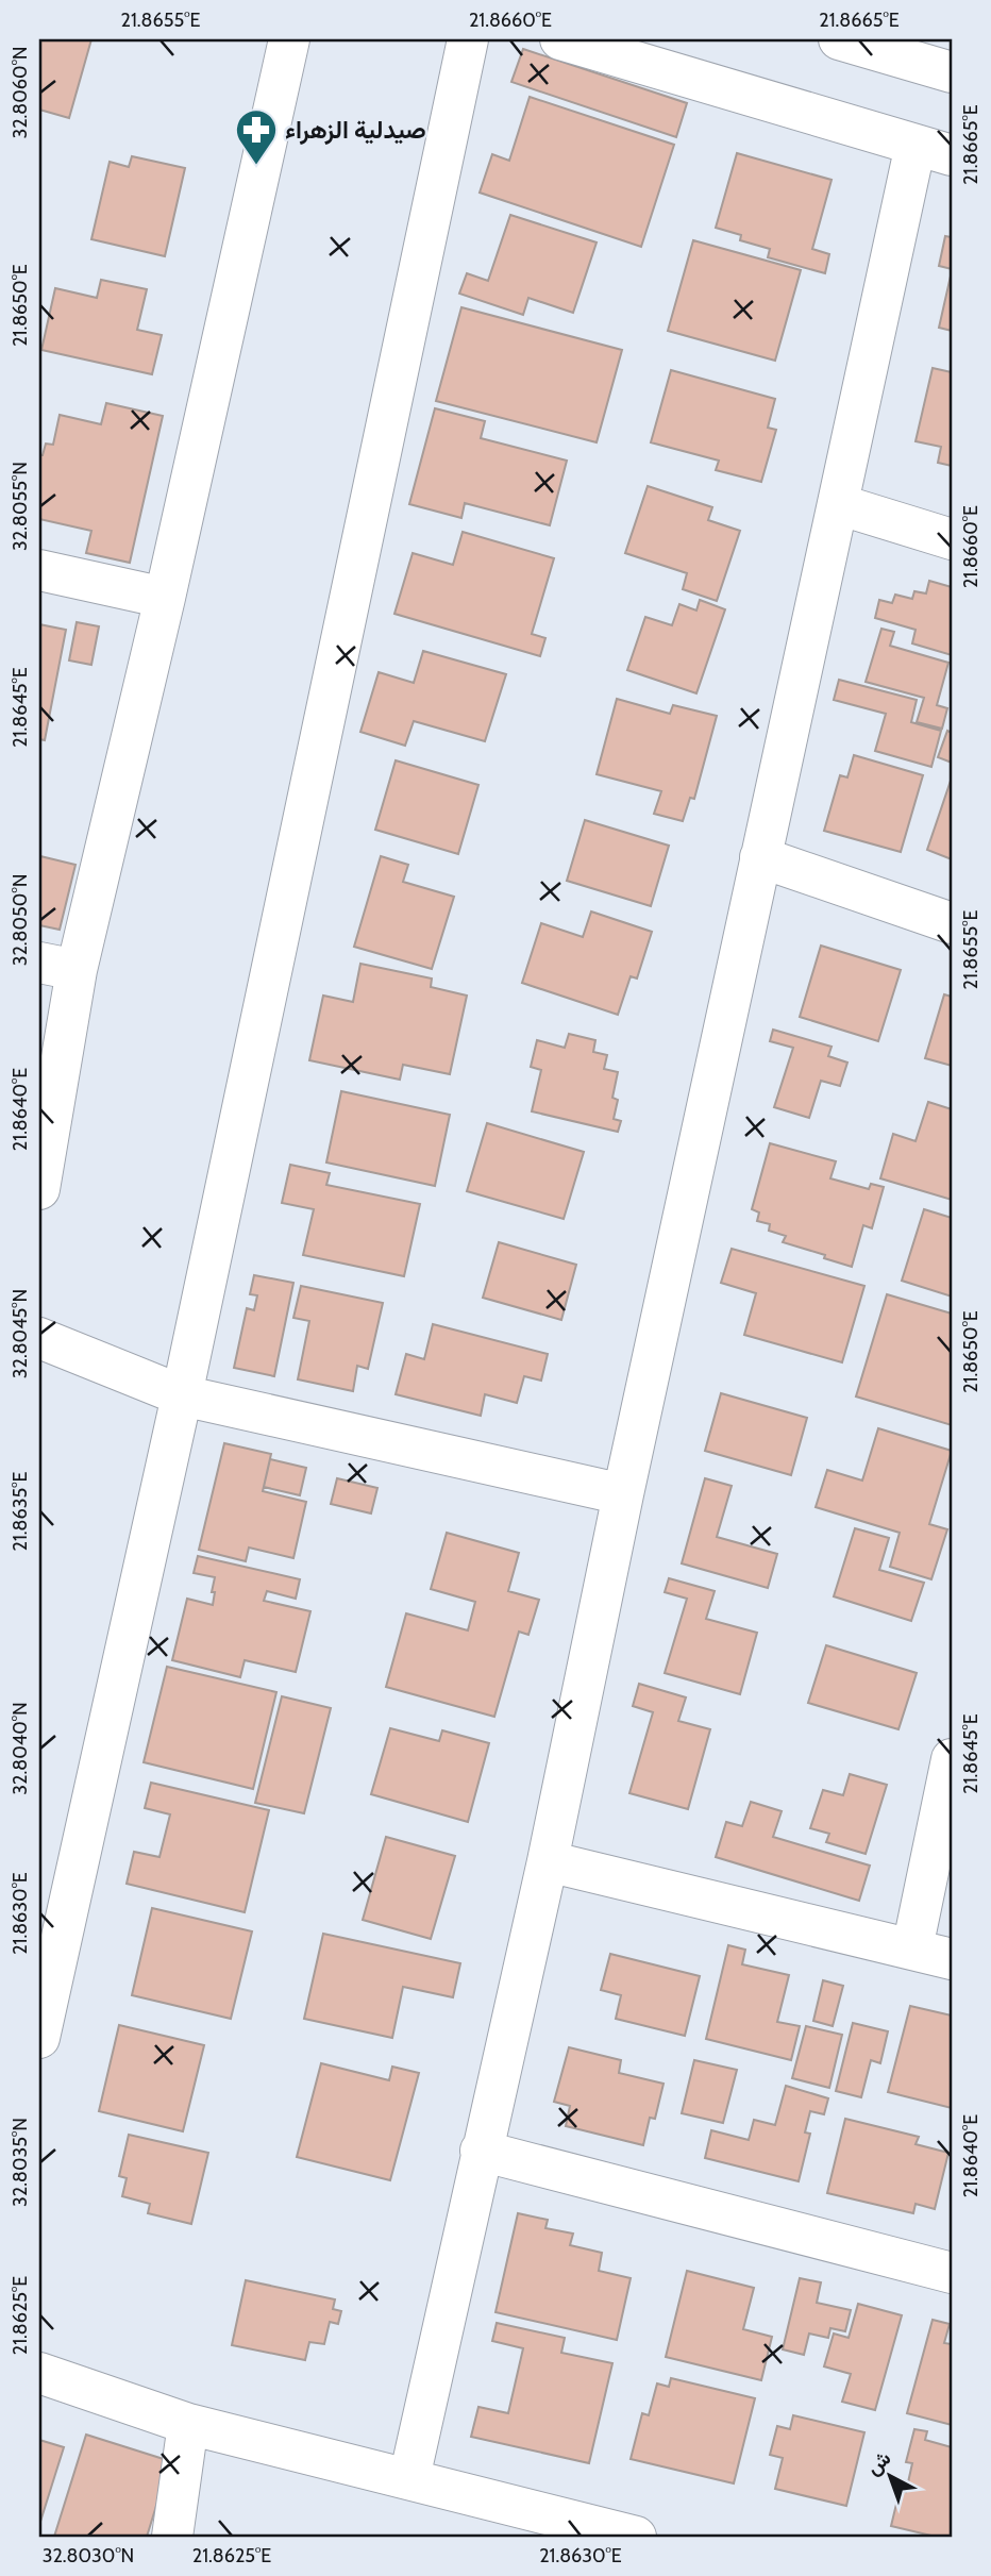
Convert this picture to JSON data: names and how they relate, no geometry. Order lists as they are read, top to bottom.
{
  "places": {
    "pharmacy": ["صيدلية الزهراء"]
  },
  "north": "top left",
  "coordinates": [
    "21.8655°E",
    "21.8660°E",
    "21.8665°E",
    "32.8060°N",
    "21.8650°E",
    "32.8055°N",
    "21.8645°E",
    "32.8050°N",
    "21.8640°E",
    "32.8045°N",
    "21.8635°E",
    "32.8040°N",
    "21.8630°E",
    "32.8035°N",
    "21.8625°E",
    "32.8030°N"
  ]
}
